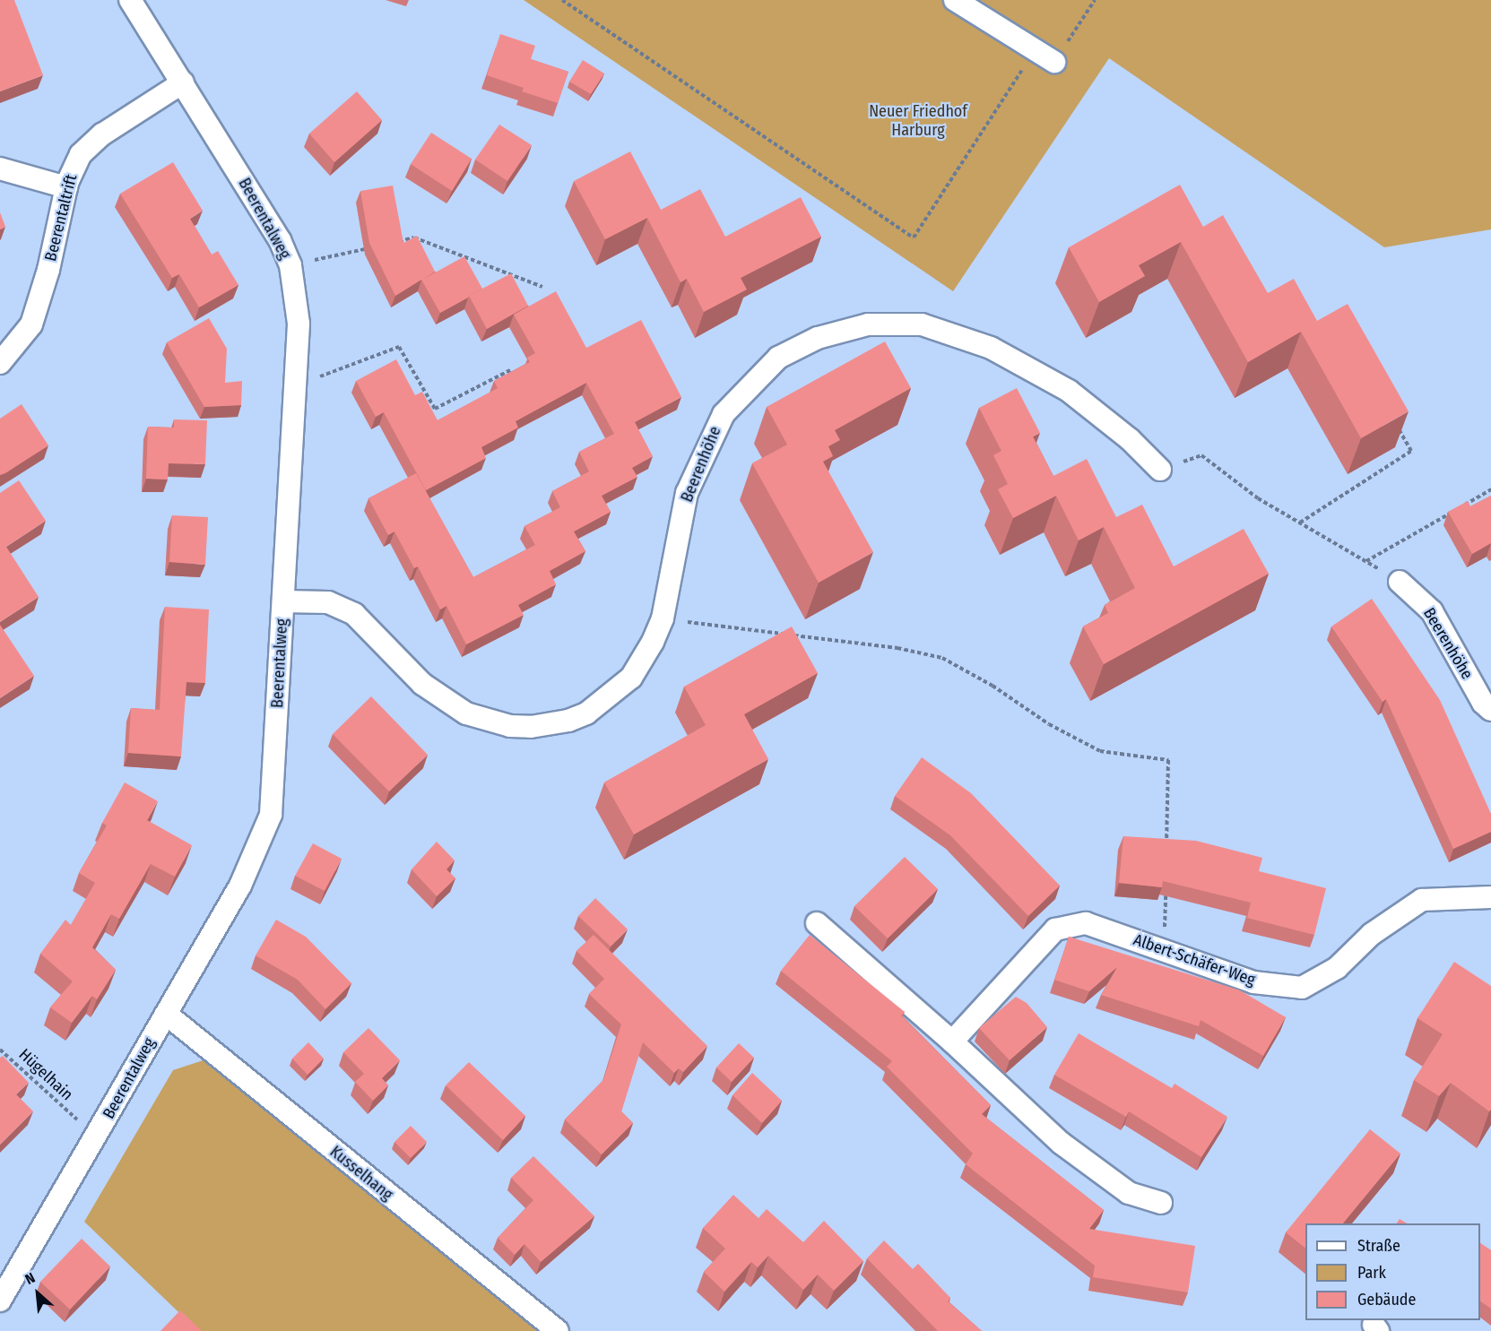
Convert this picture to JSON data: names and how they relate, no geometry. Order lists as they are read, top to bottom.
{
  "streets": {
    "street": [
      "Beerentaltrift",
      "Beerentalweg",
      "Beerenhöhe",
      "Albert-Schäfer-Weg",
      "Kusselhang"
    ],
    "path": ["Hügelhain"]
  },
  "crossings": [
    ["Beerentaltrift", "Beerentalweg"],
    ["Beerentalweg", "Beerenhöhe"],
    ["Beerentalweg", "Kusselhang"]
  ],
  "parks": ["Neuer Friedhof Harburg"],
  "legend": ["Straße", "Park", "Gebäude"],
  "north": "top left"
}
